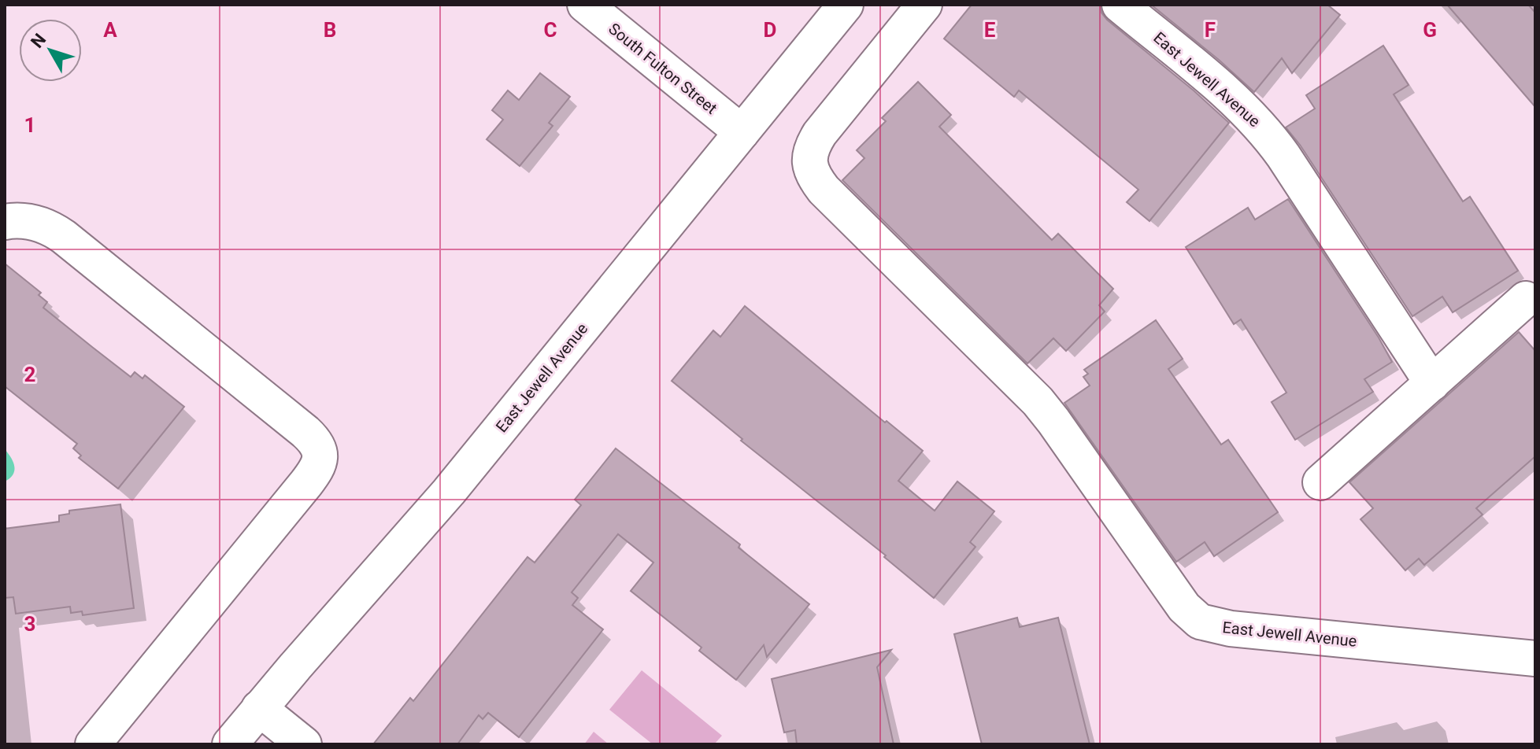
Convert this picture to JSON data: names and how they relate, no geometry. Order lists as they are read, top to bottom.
{
  "streets": {
    "street": ["South Fulton Street", "East Jewell Avenue"]
  },
  "crossings": [
    ["South Fulton Street", "East Jewell Avenue"]
  ],
  "north": "top left",
  "grid": {
    "columns": [
      "A",
      "B",
      "C",
      "D",
      "E",
      "F",
      "G"
    ],
    "rows": ["1", "2", "3"]
  }
}
